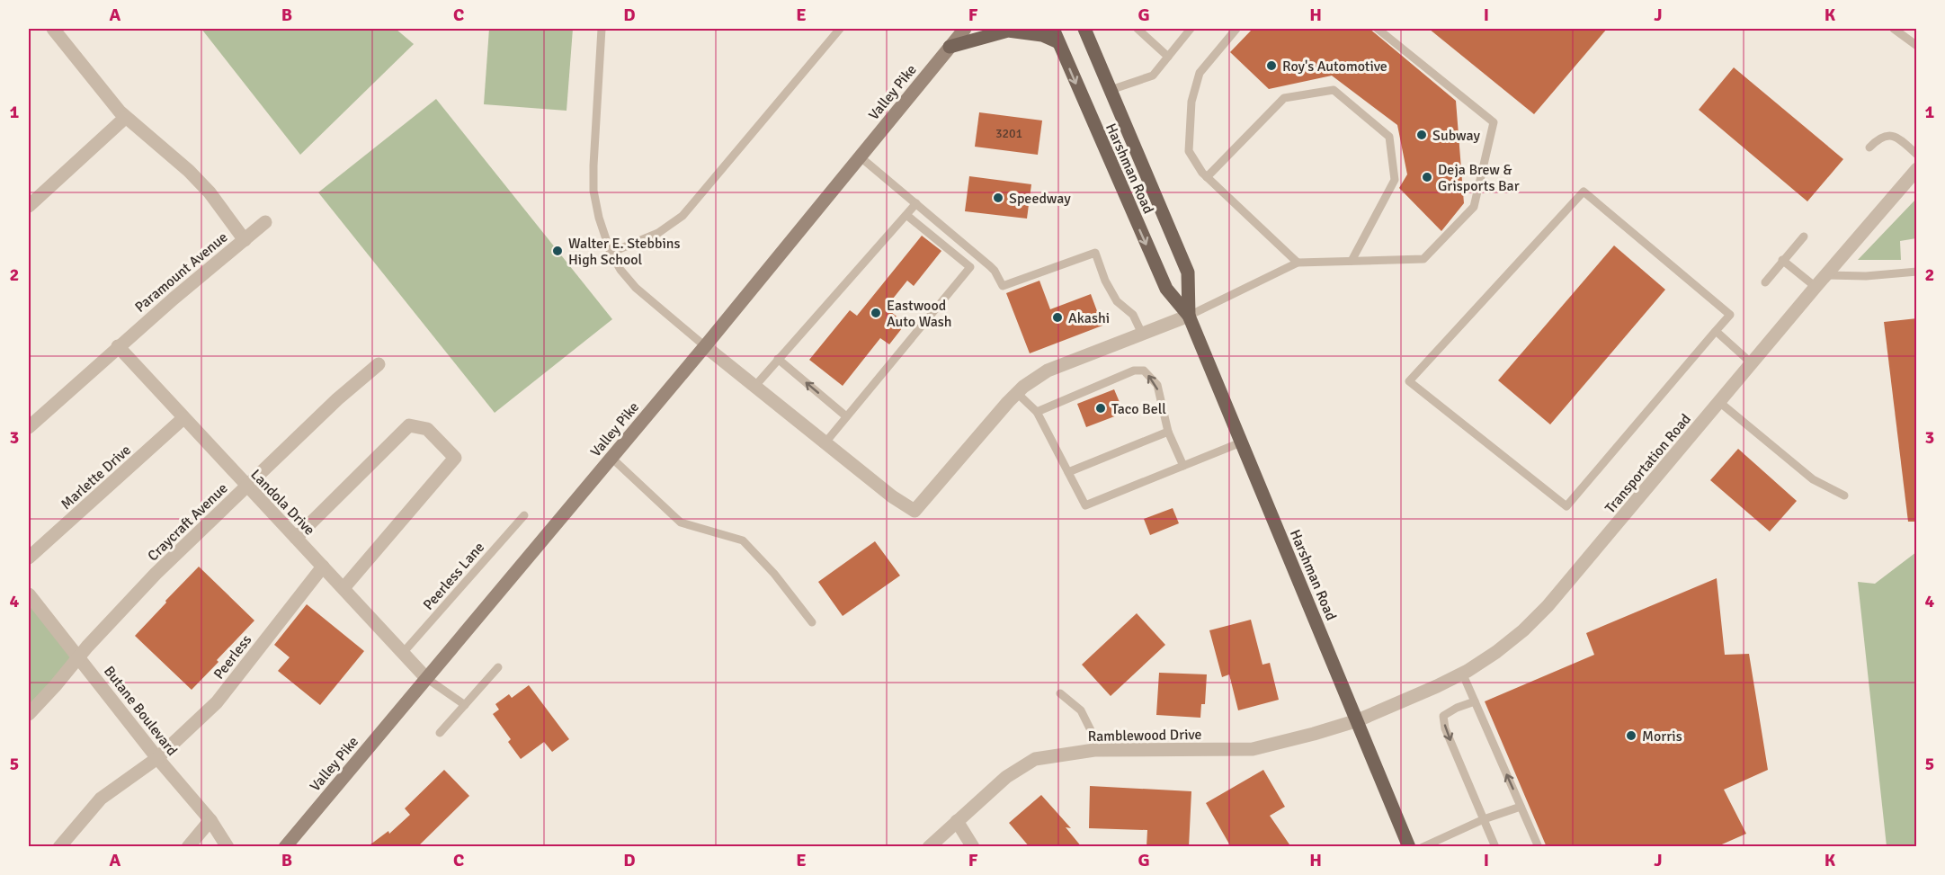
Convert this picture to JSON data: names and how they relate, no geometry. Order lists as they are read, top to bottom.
{
  "streets": {
    "main road": ["Harshman Road"],
    "street": [
      "Valley Pike",
      "Paramount Avenue",
      "Transportation Road",
      "Marlette Drive",
      "Landola Drive",
      "Craycraft Avenue",
      "Peerless",
      "Butane Boulevard",
      "Ramblewood Drive"
    ],
    "lane": ["Peerless Lane"]
  },
  "crossings": [
    ["Valley Pike", "Landola Drive"],
    ["Harshman Road", "Transportation Road"],
    ["Harshman Road", "Ramblewood Drive"],
    ["Paramount Avenue", "Landola Drive"],
    ["Transportation Road", "Ramblewood Drive"],
    ["Marlette Drive", "Landola Drive"],
    ["Landola Drive", "Craycraft Avenue"],
    ["Landola Drive", "Peerless Lane"],
    ["Landola Drive", "Peerless"],
    ["Craycraft Avenue", "Butane Boulevard"],
    ["Peerless", "Butane Boulevard"]
  ],
  "places": [
    "Roy's Automotive",
    "Subway",
    "Deja Brew & Grisports Bar",
    "Speedway",
    "Walter E. Stebbins High School",
    "Eastwood Auto Wash",
    "Akashi",
    "Taco Bell",
    "Morris"
  ],
  "house_numbers": ["3201"],
  "grid": {
    "columns": [
      "A",
      "B",
      "C",
      "D",
      "E",
      "F",
      "G",
      "H",
      "I",
      "J",
      "K"
    ],
    "rows": [
      "1",
      "2",
      "3",
      "4",
      "5"
    ]
  }
}
